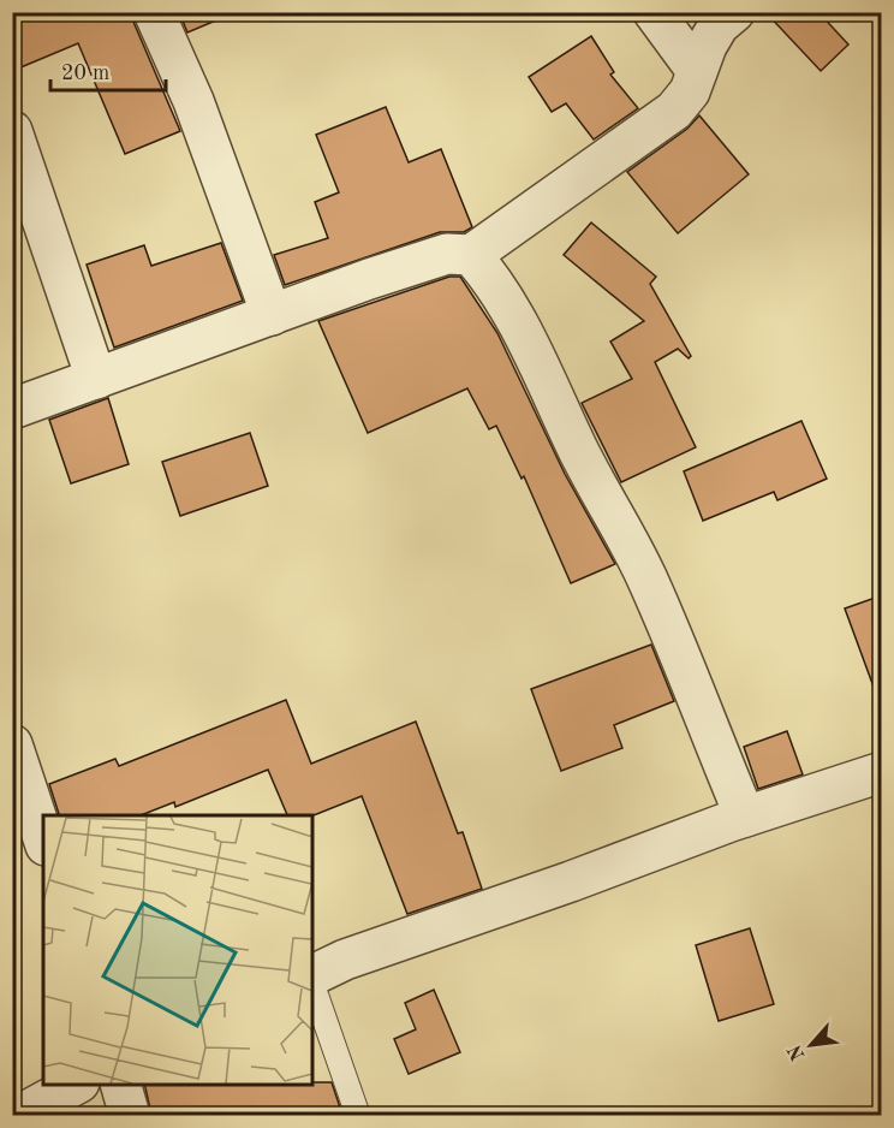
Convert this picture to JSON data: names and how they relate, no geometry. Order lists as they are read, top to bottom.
{
  "scale_bar": "20 m",
  "north": "bottom left"
}
